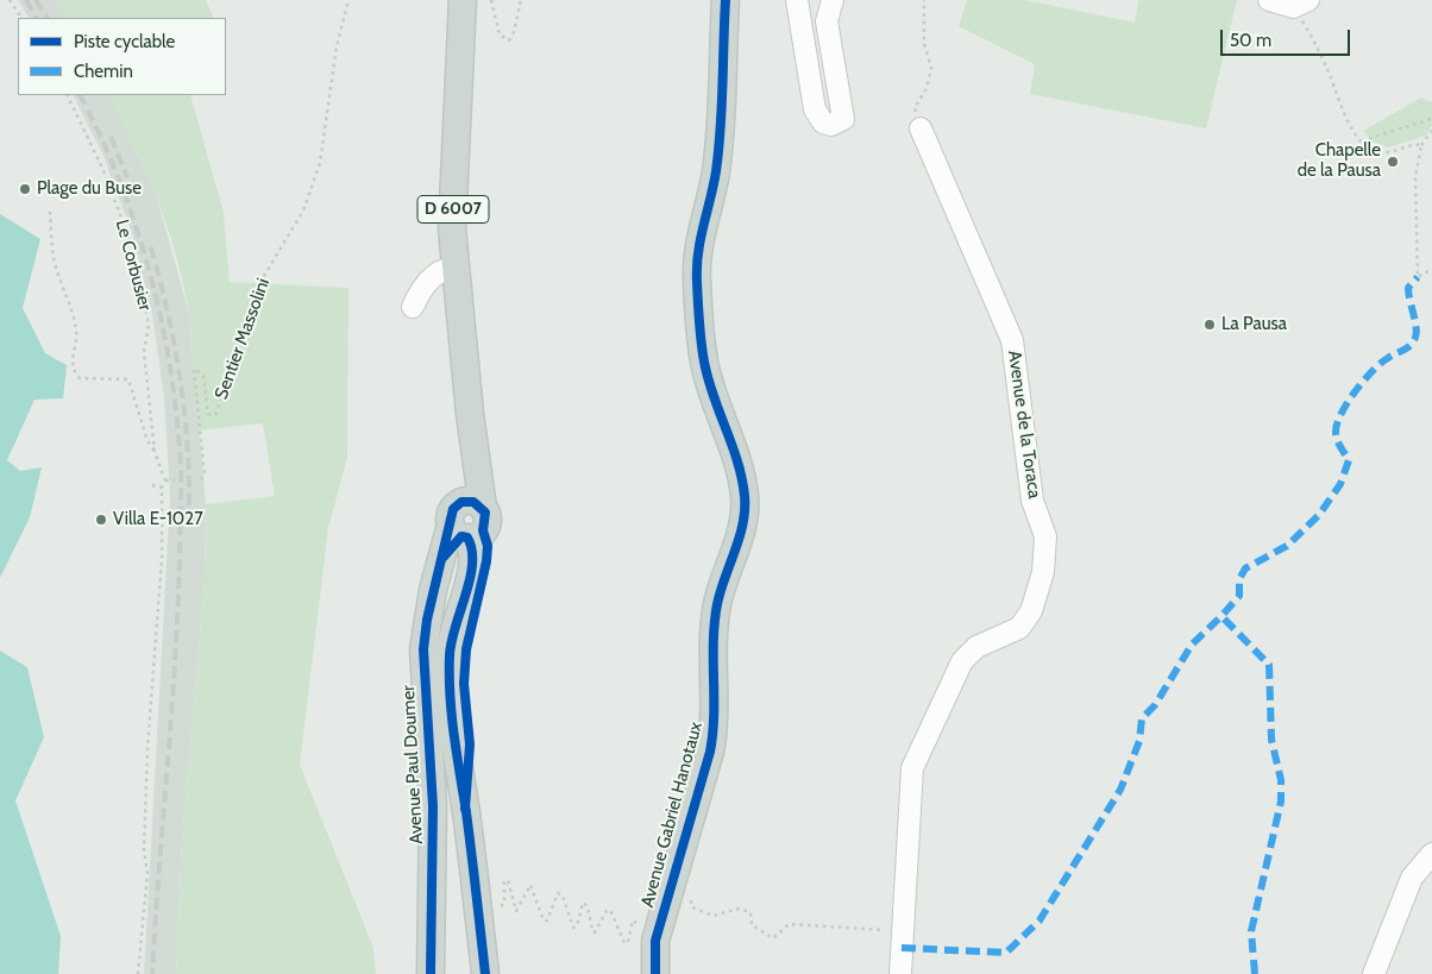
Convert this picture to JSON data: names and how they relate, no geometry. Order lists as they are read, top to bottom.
{
  "streets": {
    "main road": ["D 6007", "Avenue Paul Doumer", "Avenue Gabriel Hanotaux"],
    "street": ["Avenue de la Toraca"],
    "path": ["Le Corbusier", "Sentier Massolini"]
  },
  "crossings": [
    ["D 6007", "Avenue Paul Doumer"]
  ],
  "places": [
    "Chapelle de la Pausa",
    "Plage du Buse",
    "La Pausa",
    "Villa E-1027"
  ],
  "legend": ["Piste cyclable", "Chemin"],
  "scale_bar": "50 m"
}
